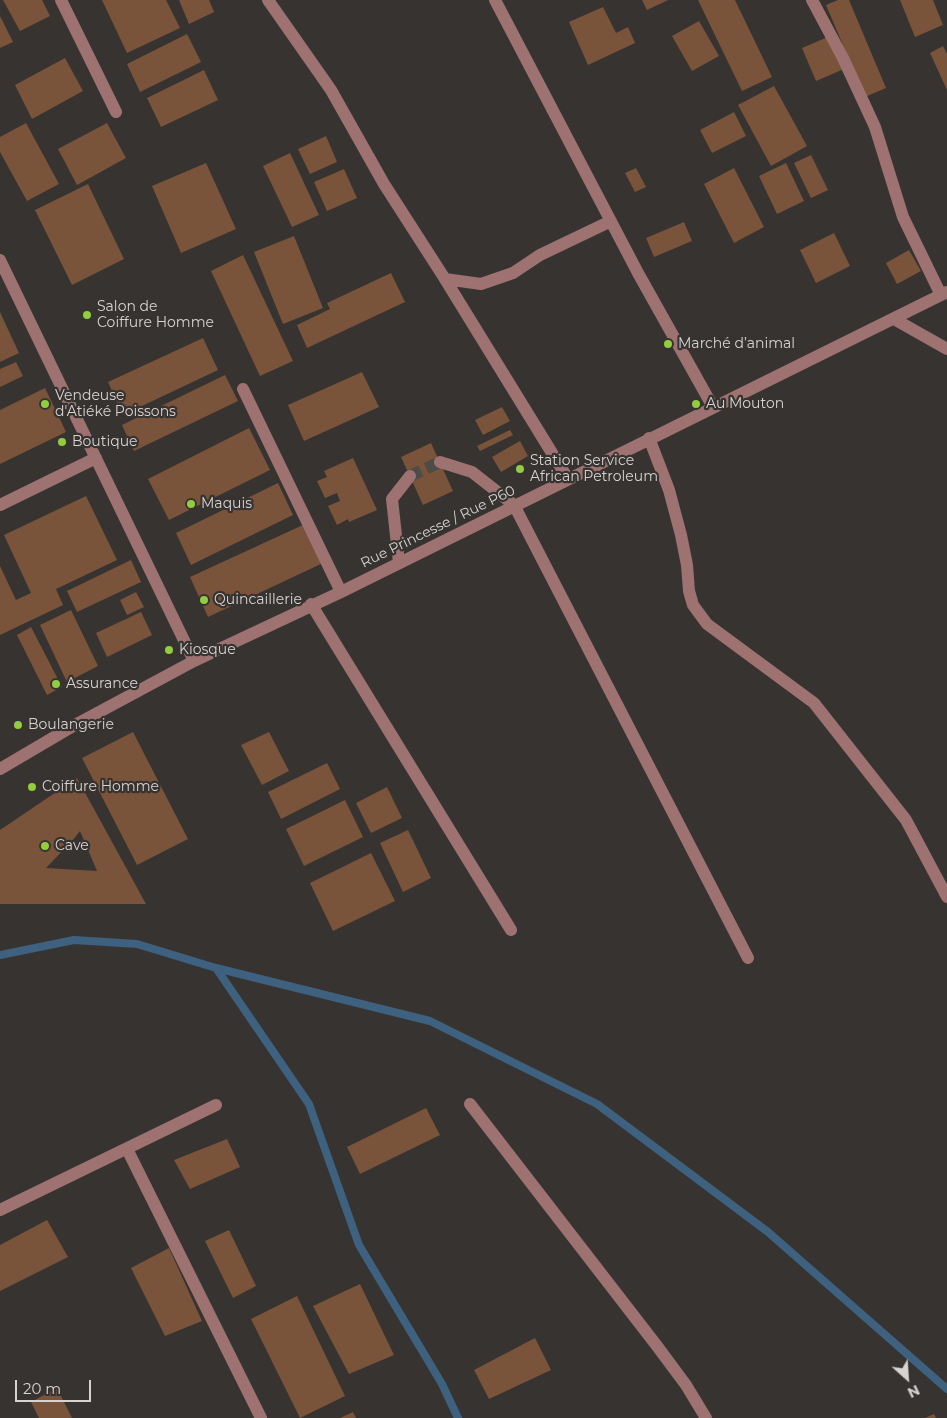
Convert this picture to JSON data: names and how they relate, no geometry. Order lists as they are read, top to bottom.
{
  "streets": {
    "street": ["Rue Princesse / Rue P60"]
  },
  "places": [
    "Salon de Coiffure Homme",
    "Marché d’animal",
    "Vendeuse d'Atiéké Poissons",
    "Au Mouton",
    "Boutique",
    "Station Service African Petroleum",
    "Maquis",
    "Quincaillerie",
    "Kiosque",
    "Assurance",
    "Boulangerie",
    "Coiffure Homme",
    "Cave"
  ],
  "scale_bar": "20 m",
  "north": "bottom right"
}
